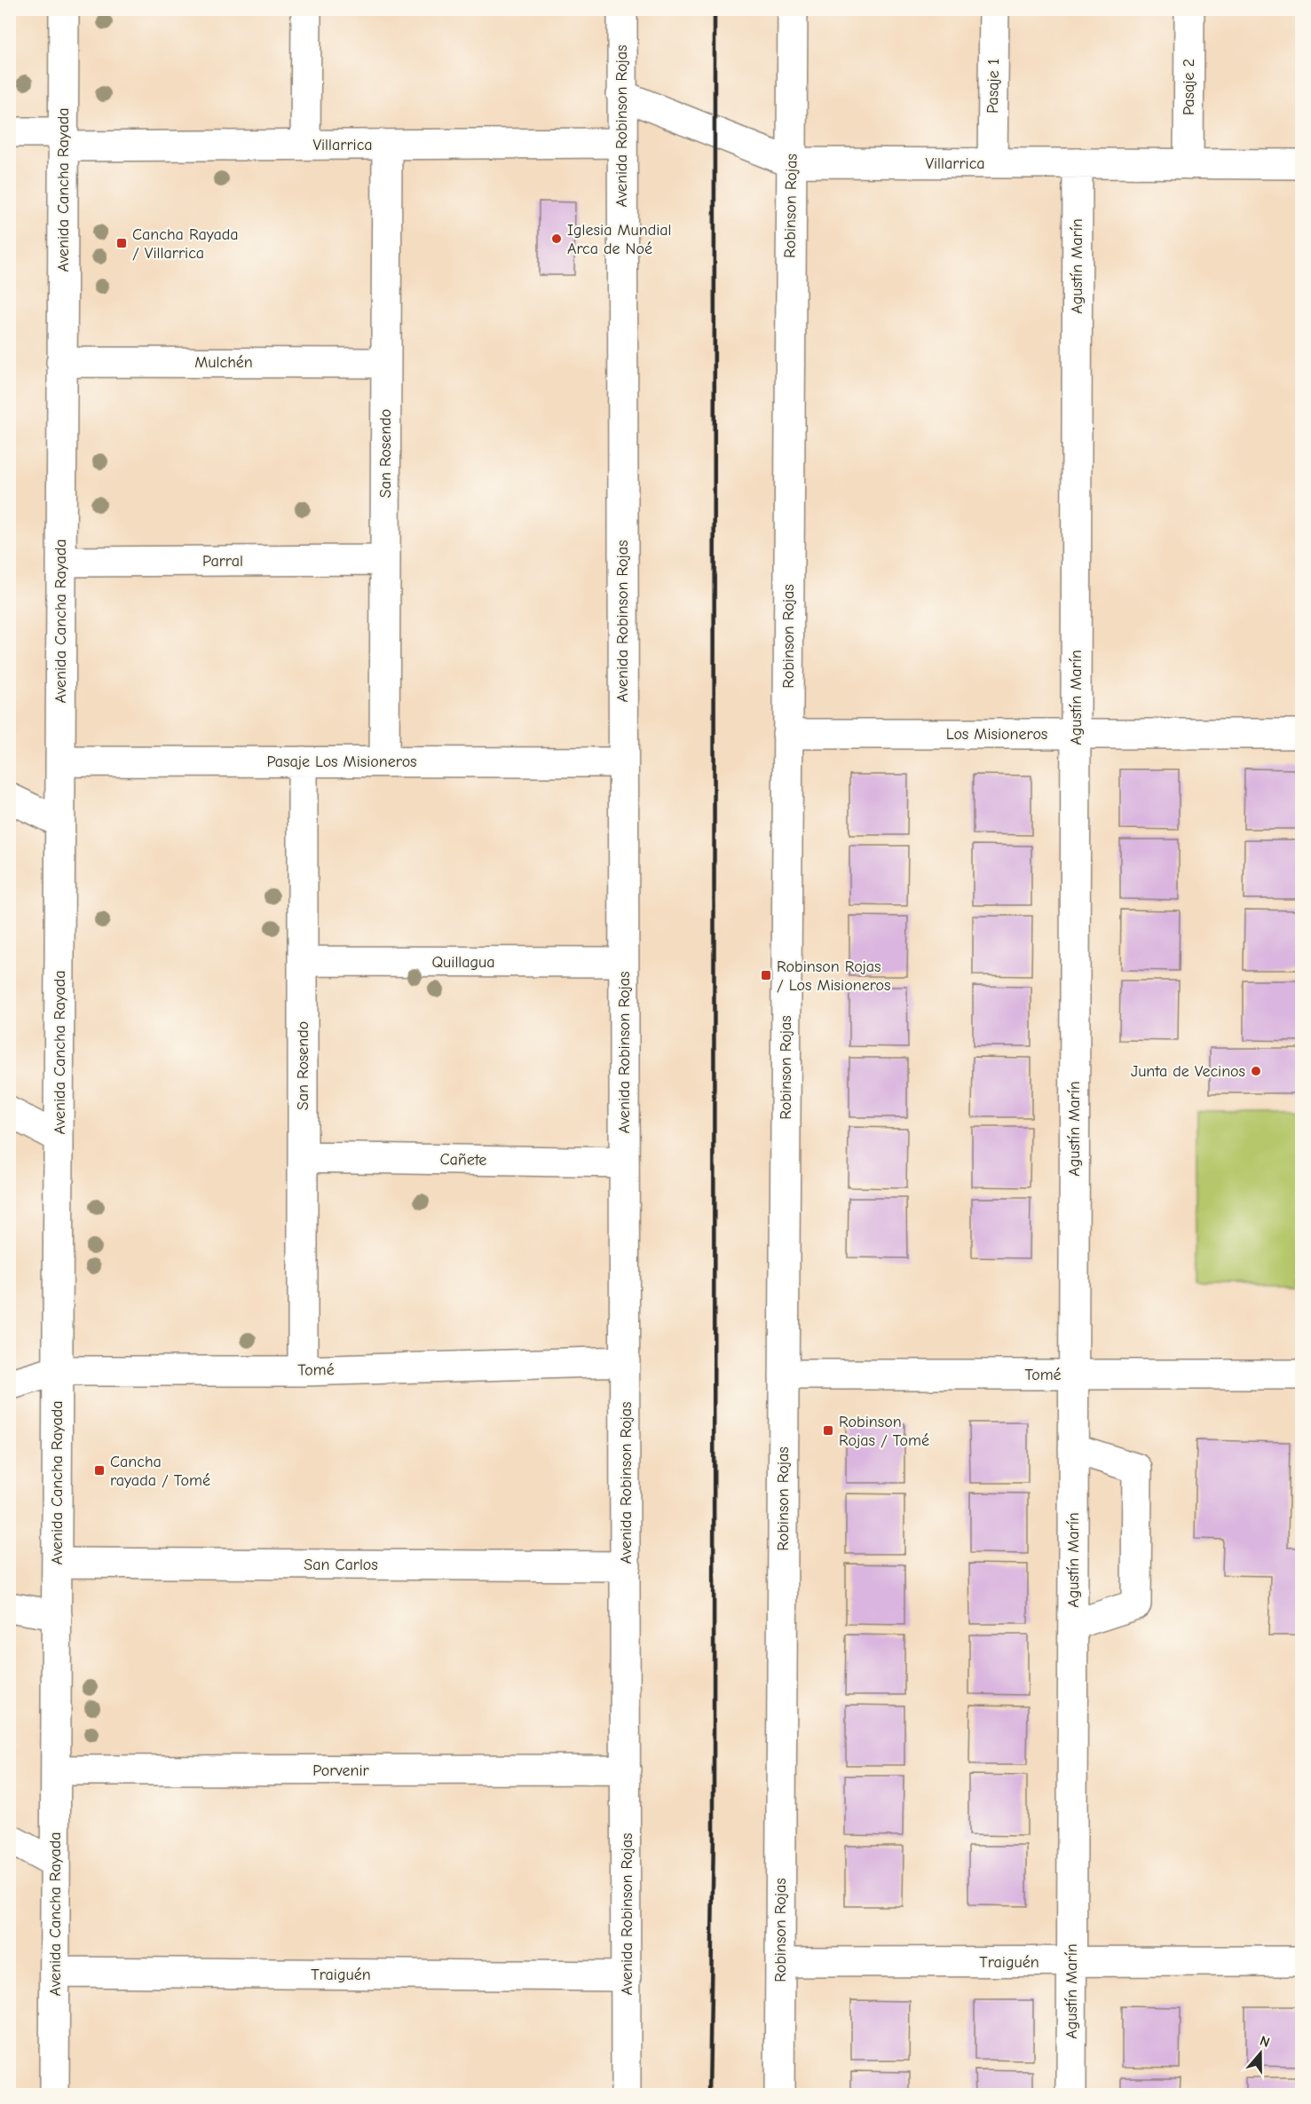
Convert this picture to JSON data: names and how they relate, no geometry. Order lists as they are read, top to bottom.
{
  "streets": {
    "street": [
      "Pasaje 1",
      "Pasaje 2",
      "Avenida Robinson Rojas",
      "Villarrica",
      "Avenida Cancha Rayada",
      "Robinson Rojas",
      "Agustín Marín",
      "Mulchén",
      "San Rosendo",
      "Parral",
      "Los Misioneros",
      "Pasaje Los Misioneros",
      "Quillagua",
      "Cañete",
      "Tomé",
      "San Carlos",
      "Porvenir",
      "Traiguén"
    ]
  },
  "crossings": [
    ["Pasaje 1", "Villarrica"],
    ["Pasaje 2", "Villarrica"],
    ["Avenida Robinson Rojas", "Villarrica"],
    ["Avenida Robinson Rojas", "Pasaje Los Misioneros"],
    ["Avenida Robinson Rojas", "Quillagua"],
    ["Avenida Robinson Rojas", "Cañete"],
    ["Avenida Robinson Rojas", "Tomé"],
    ["Avenida Robinson Rojas", "San Carlos"],
    ["Avenida Robinson Rojas", "Porvenir"],
    ["Avenida Robinson Rojas", "Traiguén"],
    ["Villarrica", "Avenida Cancha Rayada"],
    ["Villarrica", "Robinson Rojas"],
    ["Villarrica", "Agustín Marín"],
    ["Villarrica", "San Rosendo"],
    ["Avenida Cancha Rayada", "Mulchén"],
    ["Avenida Cancha Rayada", "Parral"],
    ["Avenida Cancha Rayada", "Pasaje Los Misioneros"],
    ["Avenida Cancha Rayada", "Tomé"],
    ["Avenida Cancha Rayada", "San Carlos"],
    ["Avenida Cancha Rayada", "Porvenir"],
    ["Avenida Cancha Rayada", "Traiguén"],
    ["Robinson Rojas", "Los Misioneros"],
    ["Robinson Rojas", "Tomé"],
    ["Robinson Rojas", "Traiguén"],
    ["Agustín Marín", "Los Misioneros"],
    ["Agustín Marín", "Tomé"],
    ["Agustín Marín", "Traiguén"],
    ["Mulchén", "San Rosendo"],
    ["San Rosendo", "Parral"],
    ["San Rosendo", "Pasaje Los Misioneros"],
    ["San Rosendo", "Quillagua"],
    ["San Rosendo", "Cañete"],
    ["San Rosendo", "Tomé"]
  ],
  "places": {
    "other": ["Iglesia Mundial Arca de Noé", "Junta de Vecinos"],
    "transit": [
      "Cancha Rayada / Villarrica",
      "Robinson Rojas / Los Misioneros",
      "Robinson Rojas / Tomé",
      "Cancha rayada / Tomé"
    ]
  },
  "north": "top"
}
